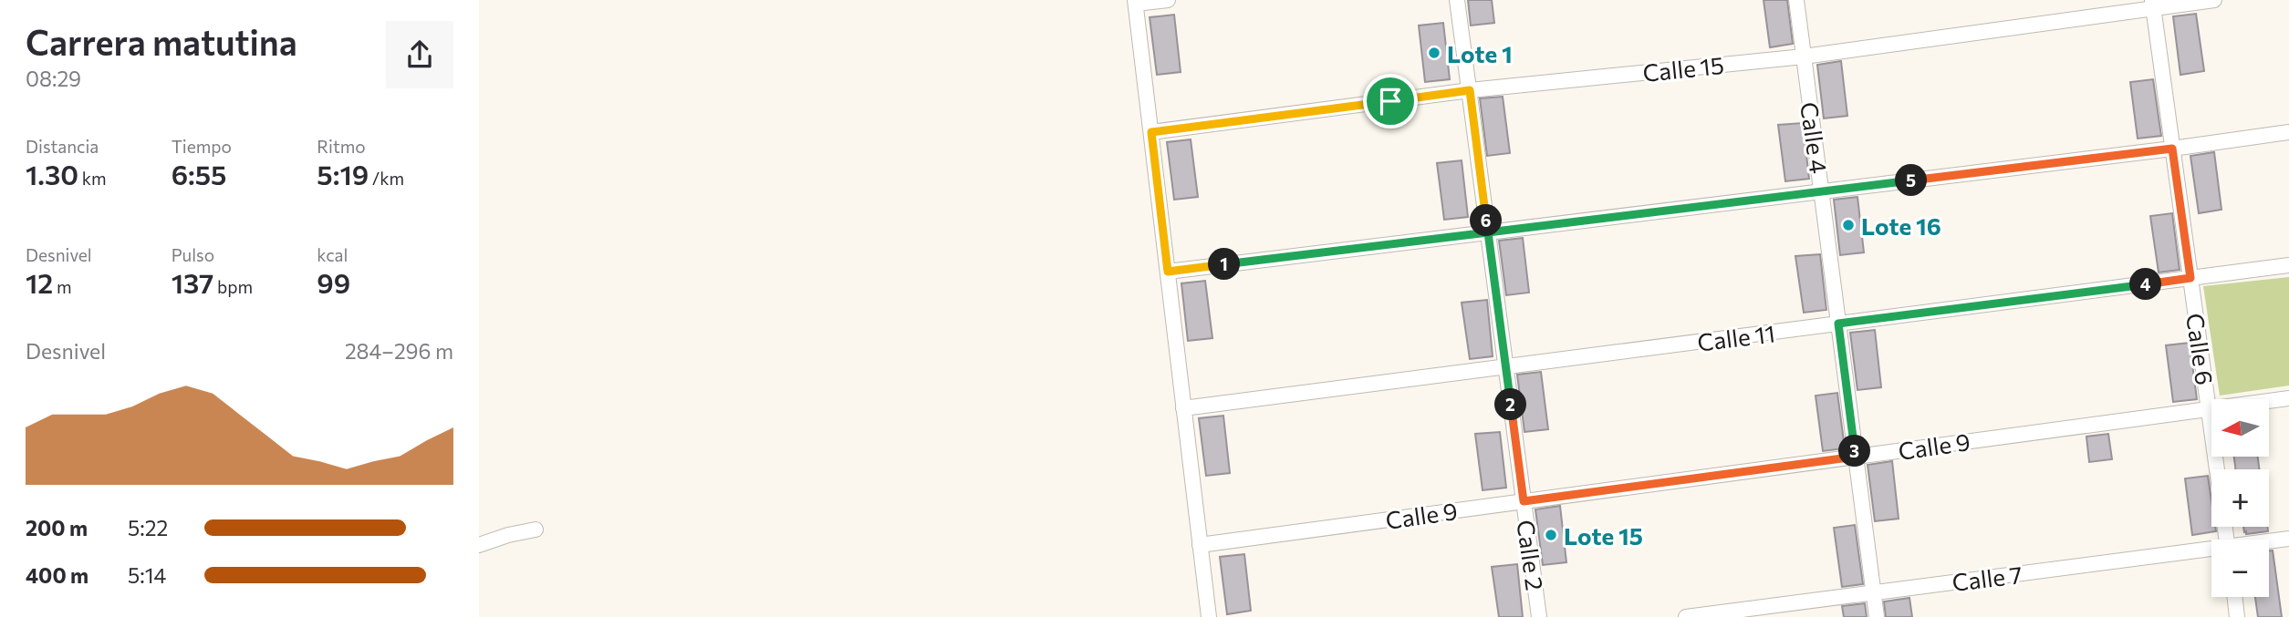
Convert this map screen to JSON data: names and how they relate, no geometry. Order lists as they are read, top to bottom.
{
  "streets": {
    "street": [
      "Calle 15",
      "Calle 4",
      "Calle 11",
      "Calle 6",
      "Calle 9",
      "Calle 2",
      "Calle 7"
    ]
  },
  "crossings": [
    ["Calle 15", "Calle 4"],
    ["Calle 15", "Calle 6"],
    ["Calle 15", "Calle 2"],
    ["Calle 4", "Calle 11"],
    ["Calle 4", "Calle 9"],
    ["Calle 4", "Calle 7"],
    ["Calle 11", "Calle 6"],
    ["Calle 11", "Calle 2"],
    ["Calle 6", "Calle 9"],
    ["Calle 9", "Calle 2"]
  ],
  "places": ["Lote 1", "Lote 16", "Lote 15"],
  "north": "left",
  "page": {
    "heading": ["Carrera matutina", "08:29"],
    "stats": [
      ["Distancia", "1.30 km"],
      ["Tiempo", "6:55"],
      ["Ritmo", "5:19 /km"],
      ["Desnivel", "12 m"],
      ["Pulso", "137 bpm"],
      ["kcal", "99"]
    ],
    "pins": [
      "5",
      "6",
      "1",
      "4",
      "2",
      "3"
    ],
    "chart": ["Desnivel", "284–296 m"],
    "map_buttons": ["+", "−"],
    "list": [
      {
        "name": "200 m",
        "note": "5:22"
      },
      {
        "name": "400 m",
        "note": "5:14"
      }
    ]
  }
}
